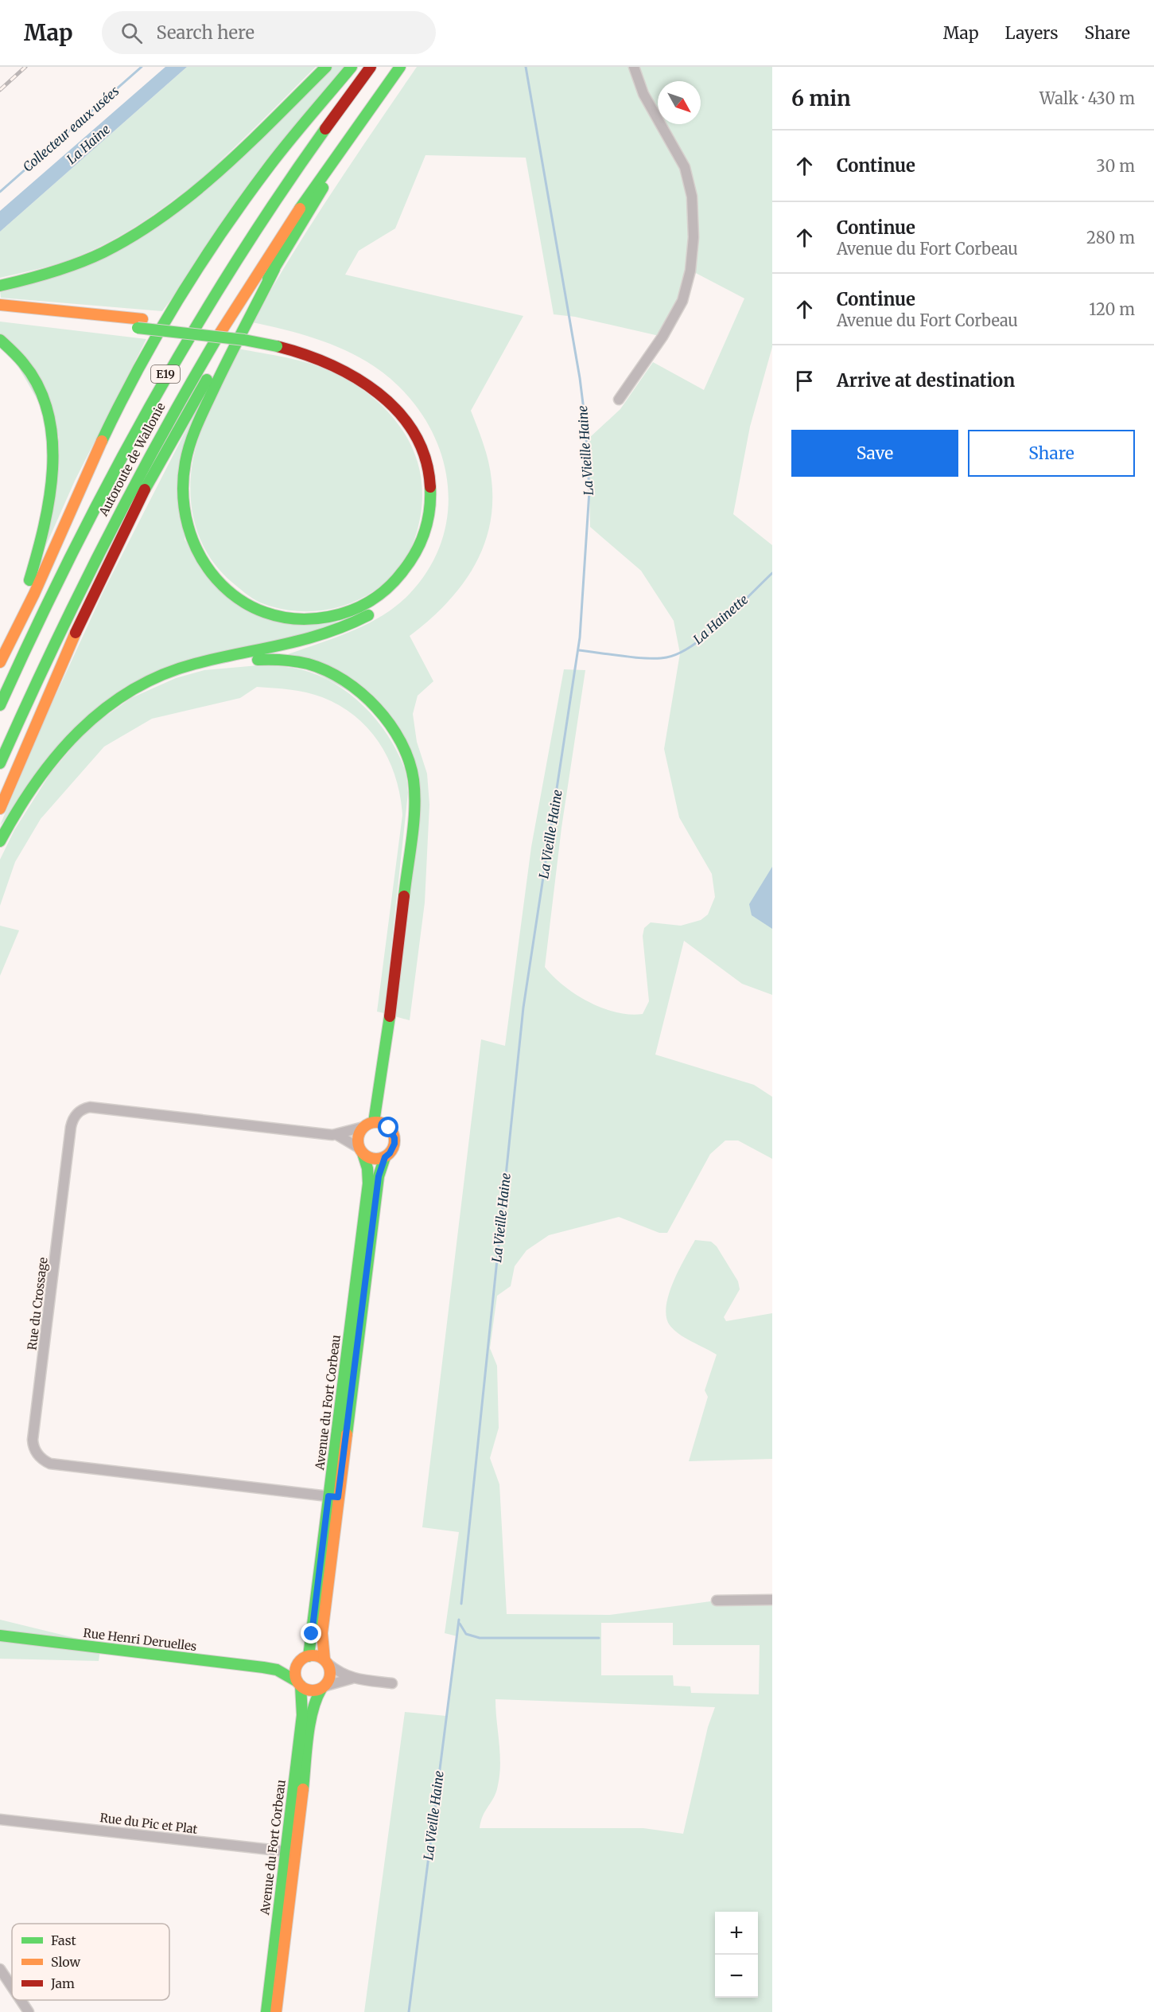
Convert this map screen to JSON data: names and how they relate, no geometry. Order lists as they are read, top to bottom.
{
  "streets": {
    "main road": [
      "E19",
      "Autoroute de Wallonie",
      "Avenue du Fort Corbeau",
      "Rue Henri Deruelles"
    ],
    "street": ["Rue du Crossage", "Rue du Pic et Plat"]
  },
  "crossings": [
    ["Rue du Crossage", "Avenue du Fort Corbeau"],
    ["Avenue du Fort Corbeau", "Rue Henri Deruelles"],
    ["Avenue du Fort Corbeau", "Rue du Pic et Plat"]
  ],
  "water": [
    "Collecteur eaux usées",
    "La Haine",
    "La Vieille Haine",
    "La Hainette"
  ],
  "legend": ["Fast", "Slow", "Jam"],
  "north": "bottom right",
  "page": {
    "header": "Map",
    "search": "Search here",
    "nav": ["Map", "Layers", "Share"],
    "heading": ["6 min", "Walk · 430 m"],
    "list": [
      ["Continue", "30 m"],
      ["Continue", "Avenue du Fort Corbeau", "280 m"],
      ["Continue", "Avenue du Fort Corbeau", "120 m"],
      "Arrive at destination"
    ],
    "buttons": ["Save", "Share"],
    "map_buttons": ["+", "−"]
  }
}
